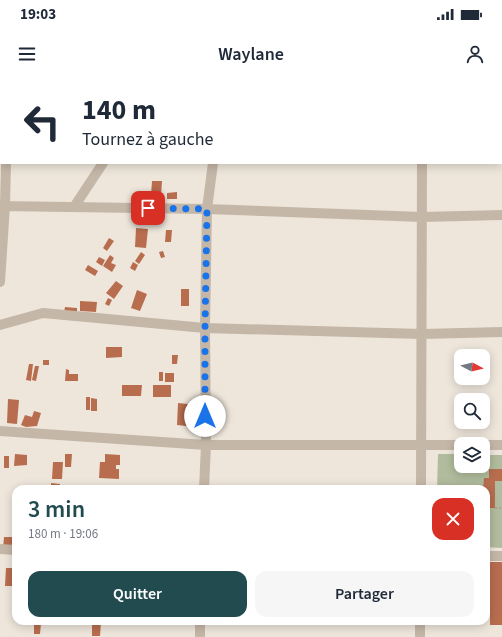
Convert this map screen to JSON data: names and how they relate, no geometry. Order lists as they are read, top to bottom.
{
  "north": "right",
  "page": {
    "status": "19:03",
    "header": "Waylane",
    "turn": ["140 m", "Tournez à gauche"],
    "heading": ["3 min", "180 m · 19:06"],
    "buttons": ["Quitter", "Partager"]
  }
}
